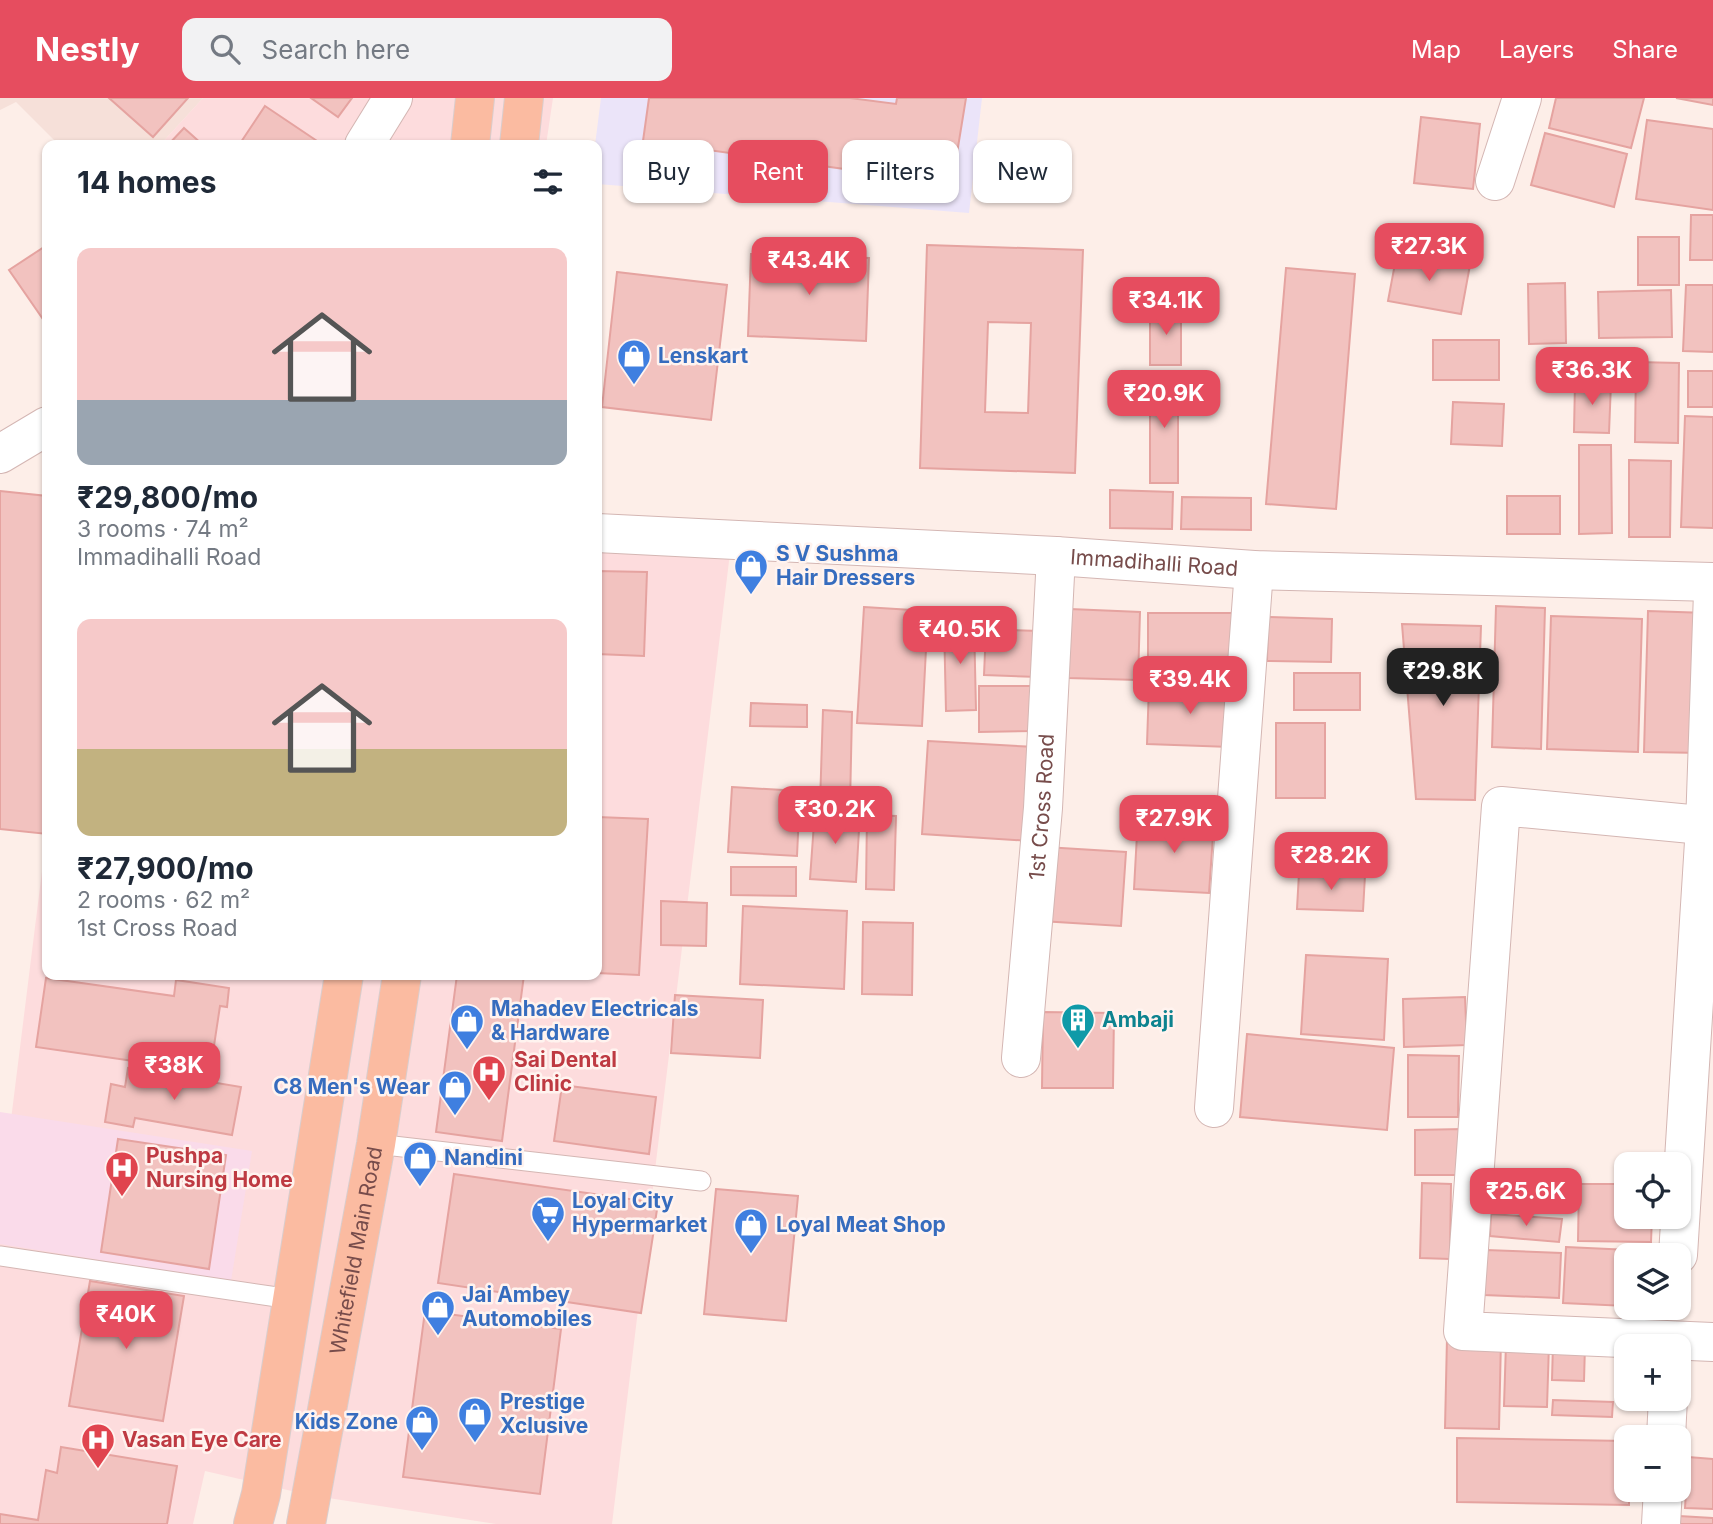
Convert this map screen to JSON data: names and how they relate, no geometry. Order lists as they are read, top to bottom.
{
  "streets": {
    "main road": ["Whitefield Main Road"],
    "street": ["Immadihalli Road", "1st Cross Road"]
  },
  "crossings": [
    ["Immadihalli Road", "1st Cross Road"]
  ],
  "places": {
    "shop": [
      "Lenskart",
      "S V Sushma Hair Dressers",
      "Mahadev Electricals & Hardware",
      "C8 Men's Wear",
      "Nandini",
      "Loyal Meat Shop",
      "Jai Ambey Automobiles",
      "Prestige Xclusive",
      "Kids Zone"
    ],
    "building": ["Ambaji"],
    "hospital": ["Sai Dental Clinic", "Pushpa Nursing Home", "Vasan Eye Care"],
    "supermarket": ["Loyal City Hypermarket"]
  },
  "page": {
    "header": "Nestly",
    "search": "Search here",
    "nav": ["Map", "Layers", "Share"],
    "chip": [
      "Buy",
      "Rent",
      "Filters",
      "New"
    ],
    "heading": "14 homes",
    "price": [
      "₹27.3K",
      "₹43.4K",
      "₹34.1K",
      "₹36.3K",
      "₹20.9K",
      "₹40.5K",
      "₹29.8K",
      "₹39.4K",
      "₹30.2K",
      "₹27.9K",
      "₹28.2K",
      "₹38K",
      "₹25.6K",
      "₹40K"
    ],
    "list": [
      {
        "name": "₹29,800/mo",
        "note": "3 rooms · 74 m² · Immadihalli Road"
      },
      {
        "name": "₹27,900/mo",
        "note": "2 rooms · 62 m² · 1st Cross Road"
      }
    ],
    "map_buttons": ["+", "−"]
  }
}
